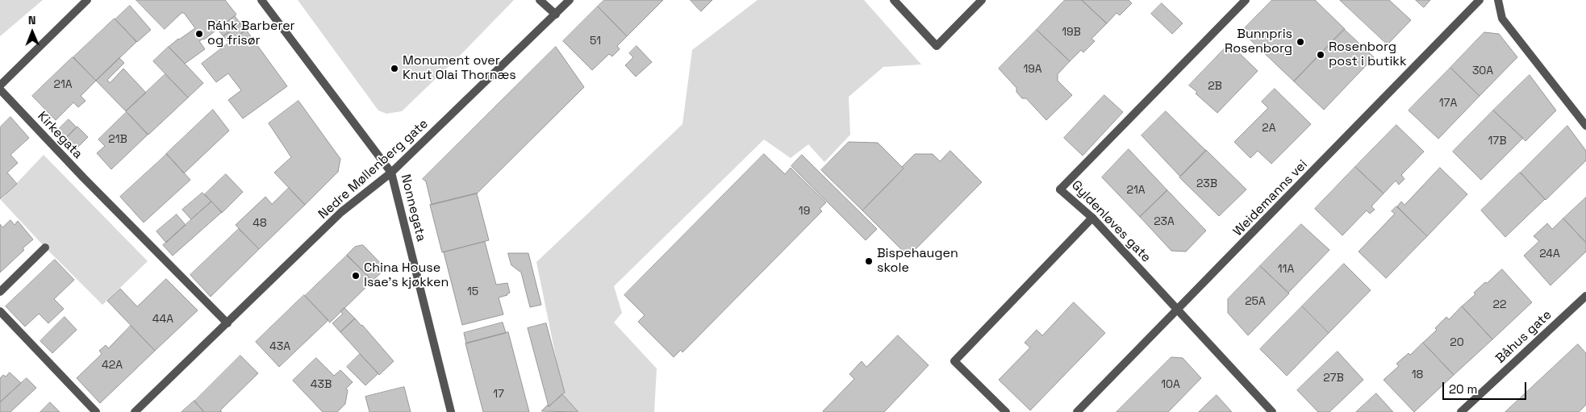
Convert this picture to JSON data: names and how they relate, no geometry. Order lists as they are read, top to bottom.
{
  "streets": {
    "street": [
      "Kirkegata",
      "Nedre Møllenberg gate",
      "Weidemanns vei",
      "Nonnegata",
      "Gyldenløves gate",
      "Båhus gate"
    ]
  },
  "crossings": [
    ["Kirkegata", "Nedre Møllenberg gate"],
    ["Nedre Møllenberg gate", "Nonnegata"],
    ["Weidemanns vei", "Gyldenløves gate"]
  ],
  "places": [
    "Ráhk Barberer og frisør",
    "Bunnpris Rosenborg",
    "Rosenborg post i butikk",
    "Monument over Knut Olai Thornæs",
    "Bispehaugen skole",
    "China House Isae's kjøkken"
  ],
  "house_numbers": [
    "19B",
    "51",
    "19A",
    "30A",
    "21A",
    "2B",
    "17A",
    "2A",
    "21B",
    "17B",
    "23B",
    "21A",
    "19",
    "23A",
    "48",
    "24A",
    "11A",
    "15",
    "25A",
    "22",
    "44A",
    "20",
    "43A",
    "42A",
    "18",
    "27B",
    "43B",
    "10A",
    "17"
  ],
  "scale_bar": "20 m",
  "north": "top"
}
